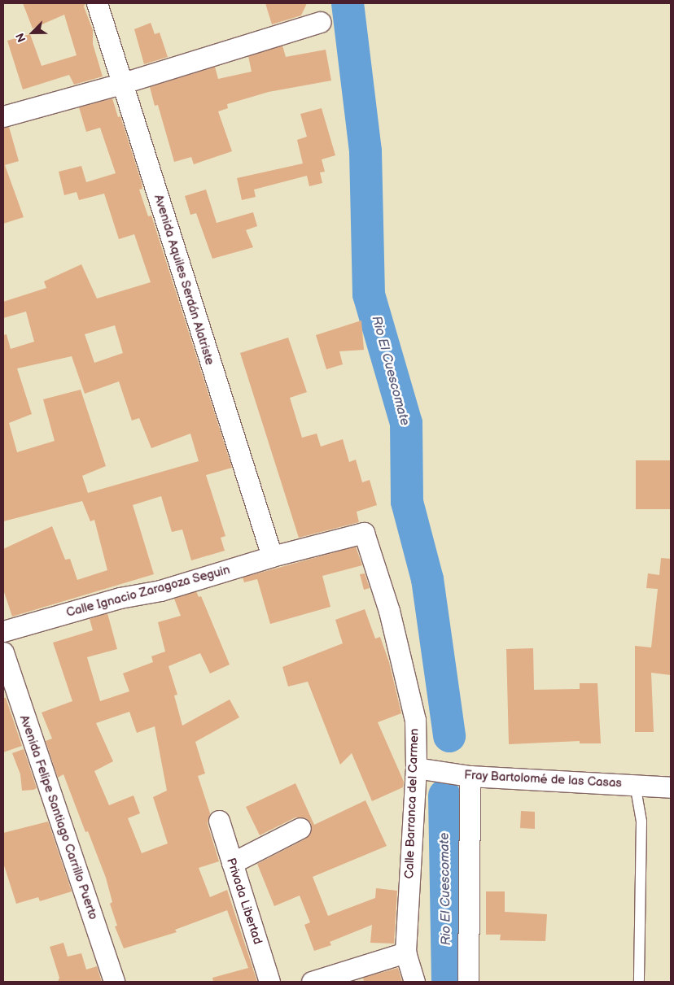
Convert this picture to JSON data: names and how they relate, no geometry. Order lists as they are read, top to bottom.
{
  "streets": {
    "street": [
      "Avenida Aquiles Serdán Alatriste",
      "Calle Ignacio Zaragoza Seguin",
      "Fray Bartolomé de las Casas",
      "Calle Barranca del Carmen",
      "Avenida Felipe Santiago Carrillo Puerto",
      "Privada Libertad"
    ]
  },
  "crossings": [
    ["Avenida Aquiles Serdán Alatriste", "Calle Ignacio Zaragoza Seguin"],
    ["Calle Ignacio Zaragoza Seguin", "Calle Barranca del Carmen"],
    ["Fray Bartolomé de las Casas", "Calle Barranca del Carmen"]
  ],
  "water": ["Rio El Cuescomate"],
  "north": "bottom left"
}
